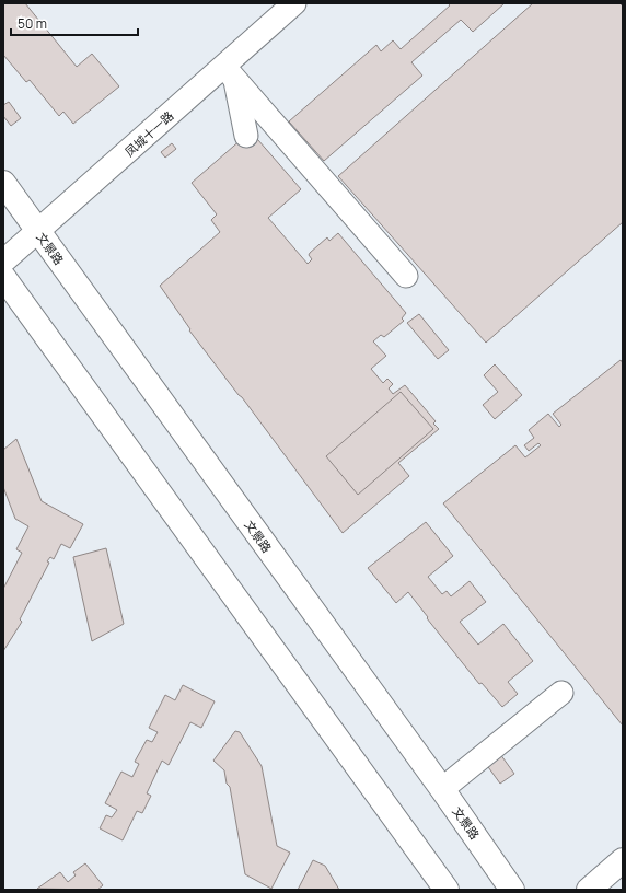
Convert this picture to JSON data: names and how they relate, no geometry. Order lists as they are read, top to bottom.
{
  "streets": {
    "main road": ["文景路"],
    "street": ["凤城十一路"]
  },
  "crossings": [
    ["凤城十一路", "文景路"]
  ],
  "scale_bar": "50 m"
}
